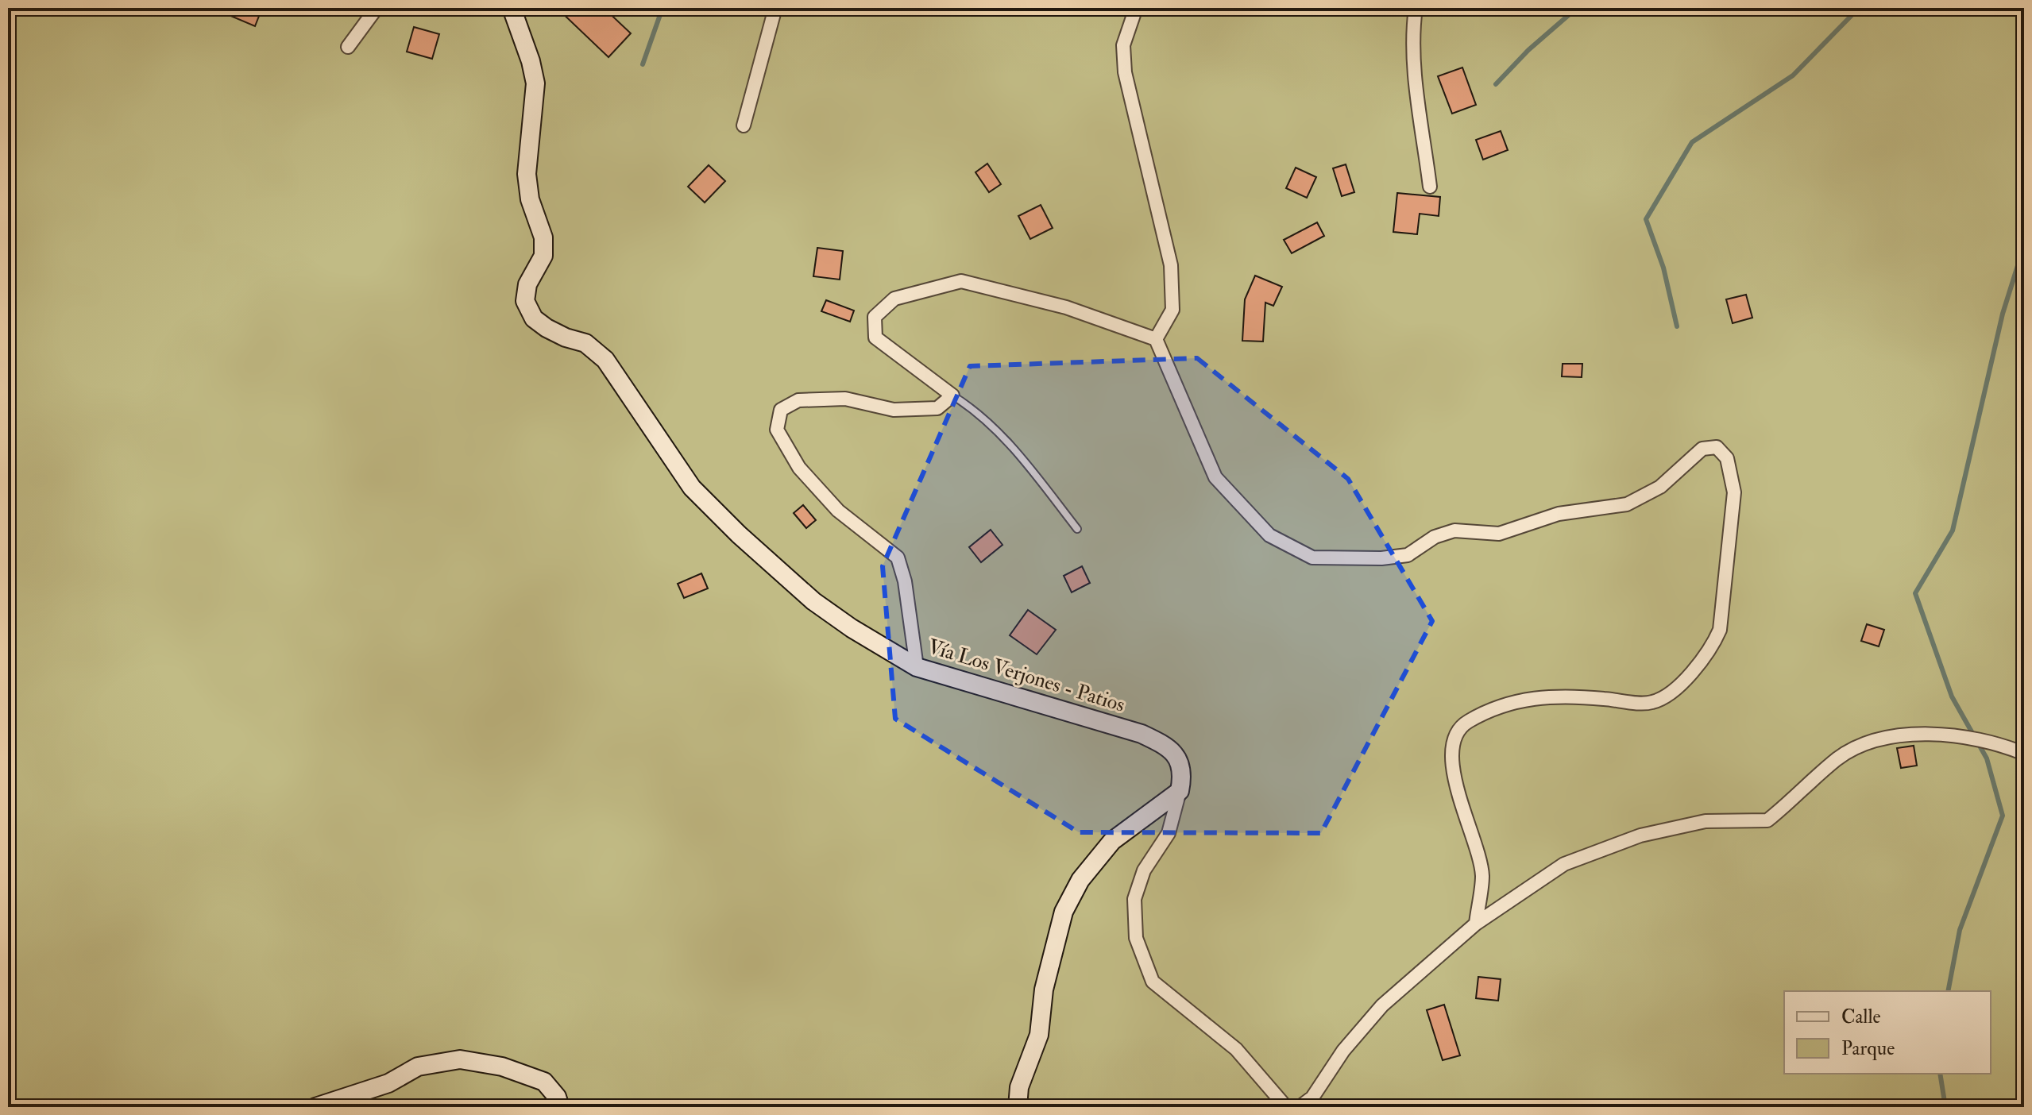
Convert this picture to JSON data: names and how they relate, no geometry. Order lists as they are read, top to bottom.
{
  "streets": {
    "street": ["Vía Los Verjones - Patios"]
  },
  "legend": ["Calle", "Parque"]
}
